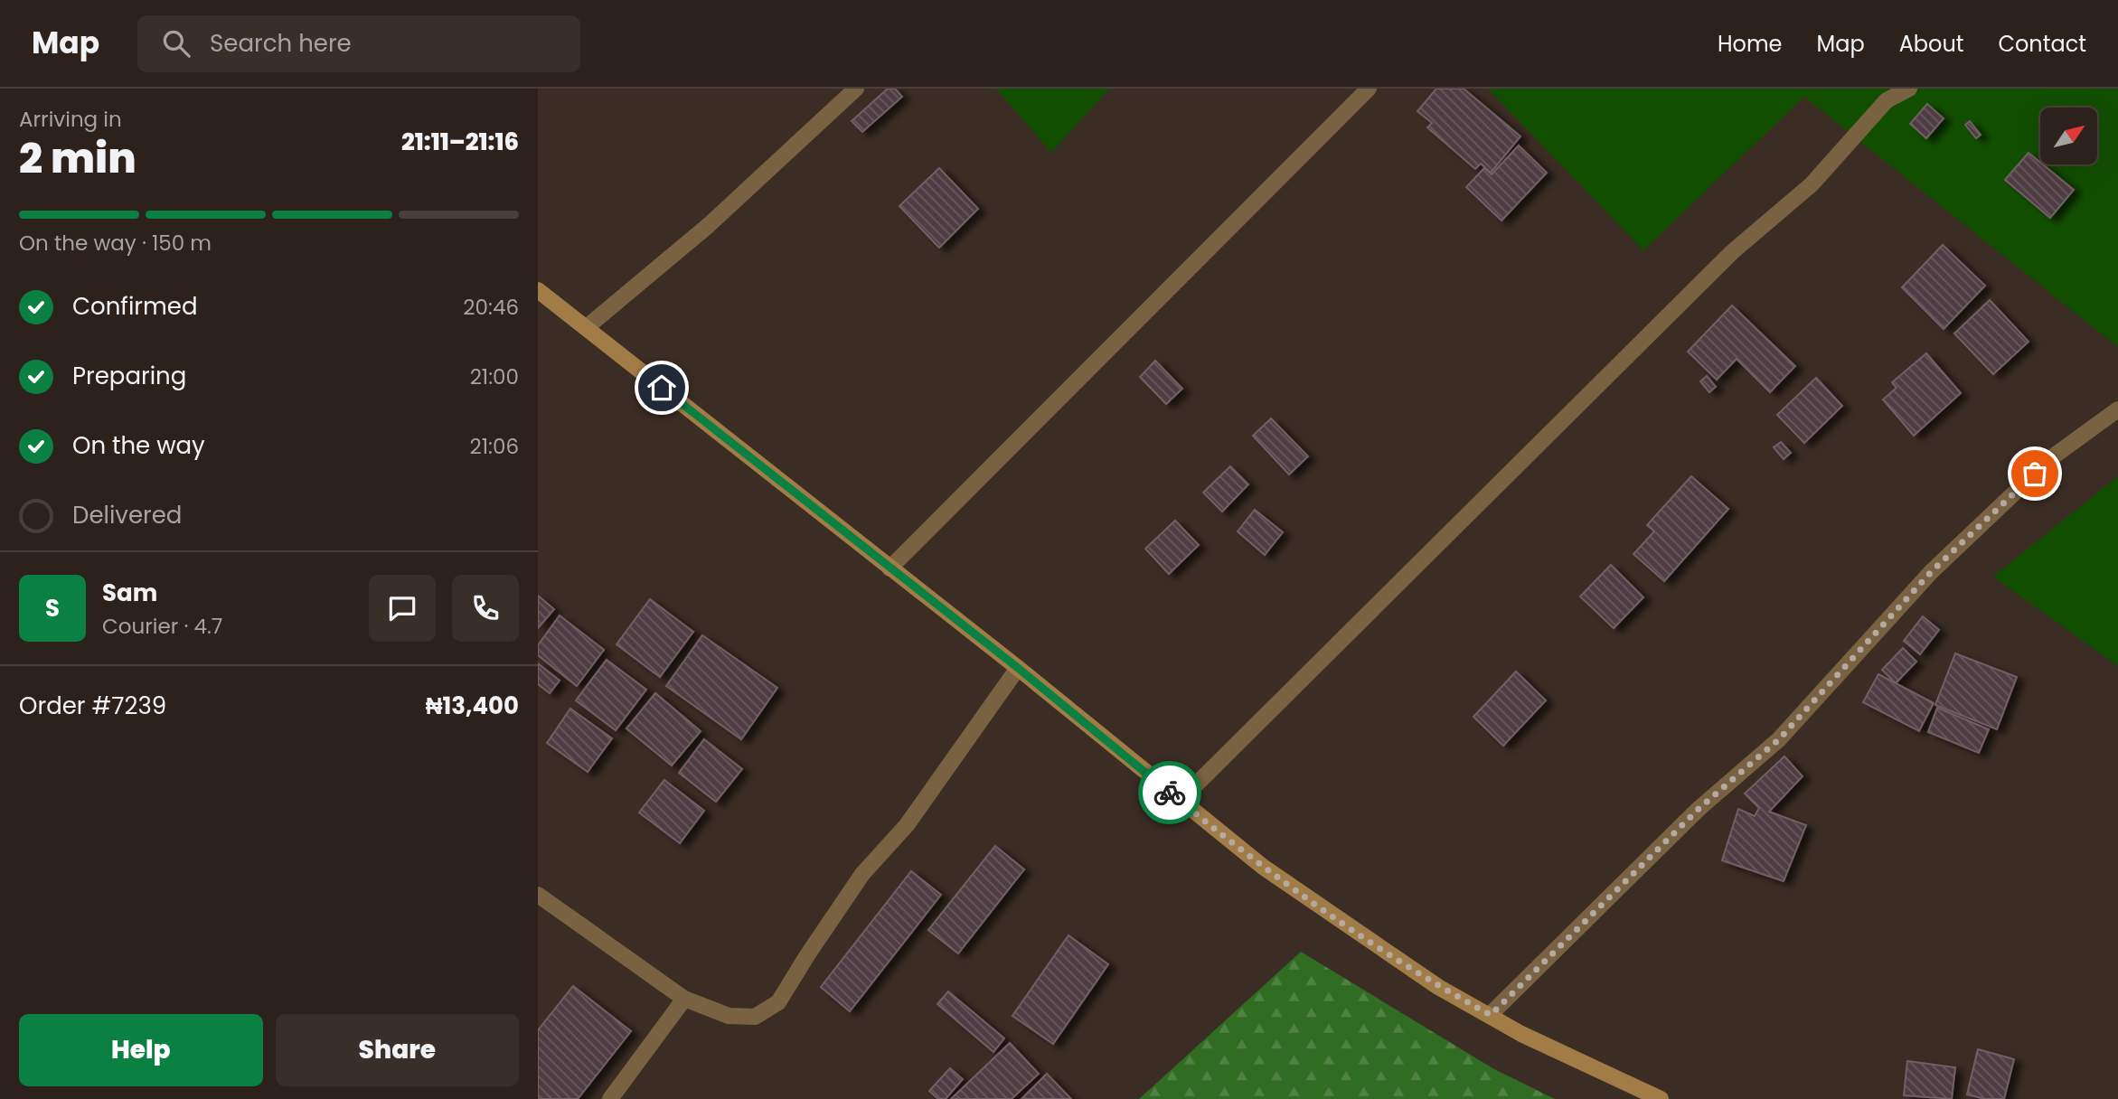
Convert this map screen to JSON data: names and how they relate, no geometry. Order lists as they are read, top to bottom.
{
  "north": "top right",
  "page": {
    "header": "Map",
    "search": "Search here",
    "nav": [
      "Home",
      "Map",
      "About",
      "Contact"
    ],
    "heading": ["2 min", "Arriving in", "21:11–21:16"],
    "panel": [
      "Sam",
      "Courier · 4.7",
      "Order #7239",
      "₦13,400"
    ],
    "bar": "On the way · 150 m",
    "list": [
      ["Confirmed", "20:46"],
      ["Preparing", "21:00"],
      ["On the way", "21:06"],
      "Delivered"
    ],
    "round": "S",
    "buttons": ["Help", "Share"]
  }
}
